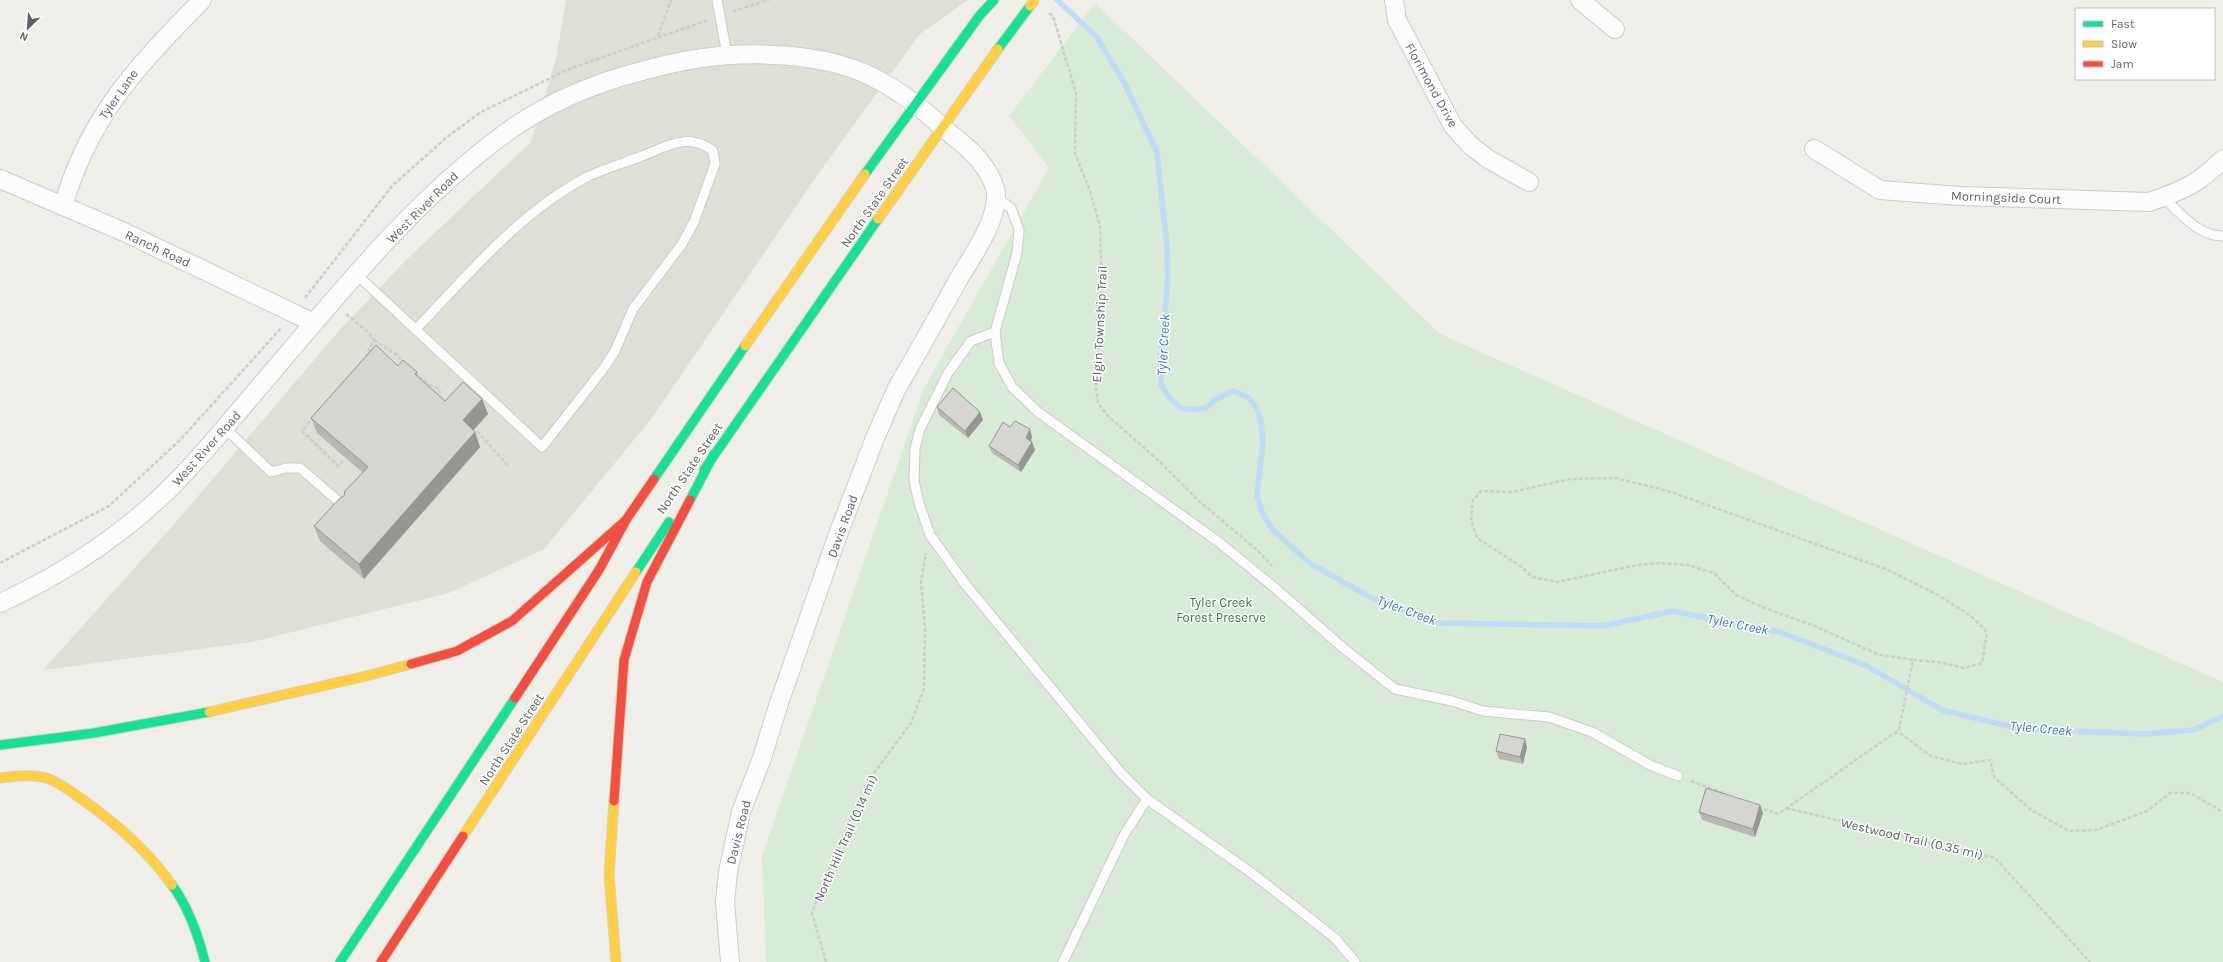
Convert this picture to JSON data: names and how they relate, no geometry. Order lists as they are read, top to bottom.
{
  "streets": {
    "main road": ["North State Street"],
    "street": [
      "Florimond Drive",
      "Tyler Lane",
      "Morningside Court",
      "West River Road",
      "Ranch Road",
      "Davis Road"
    ],
    "path": ["Elgin Township Trail", "North Hill Trail (0.14 mi)", "Westwood Trail (0.35 mi)"]
  },
  "crossings": [
    ["Tyler Lane", "Ranch Road"],
    ["North State Street", "West River Road"],
    ["West River Road", "Ranch Road"]
  ],
  "water": ["Tyler Creek"],
  "parks": ["Tyler Creek Forest Preserve"],
  "legend": ["Fast", "Slow", "Jam"],
  "north": "bottom left"
}
